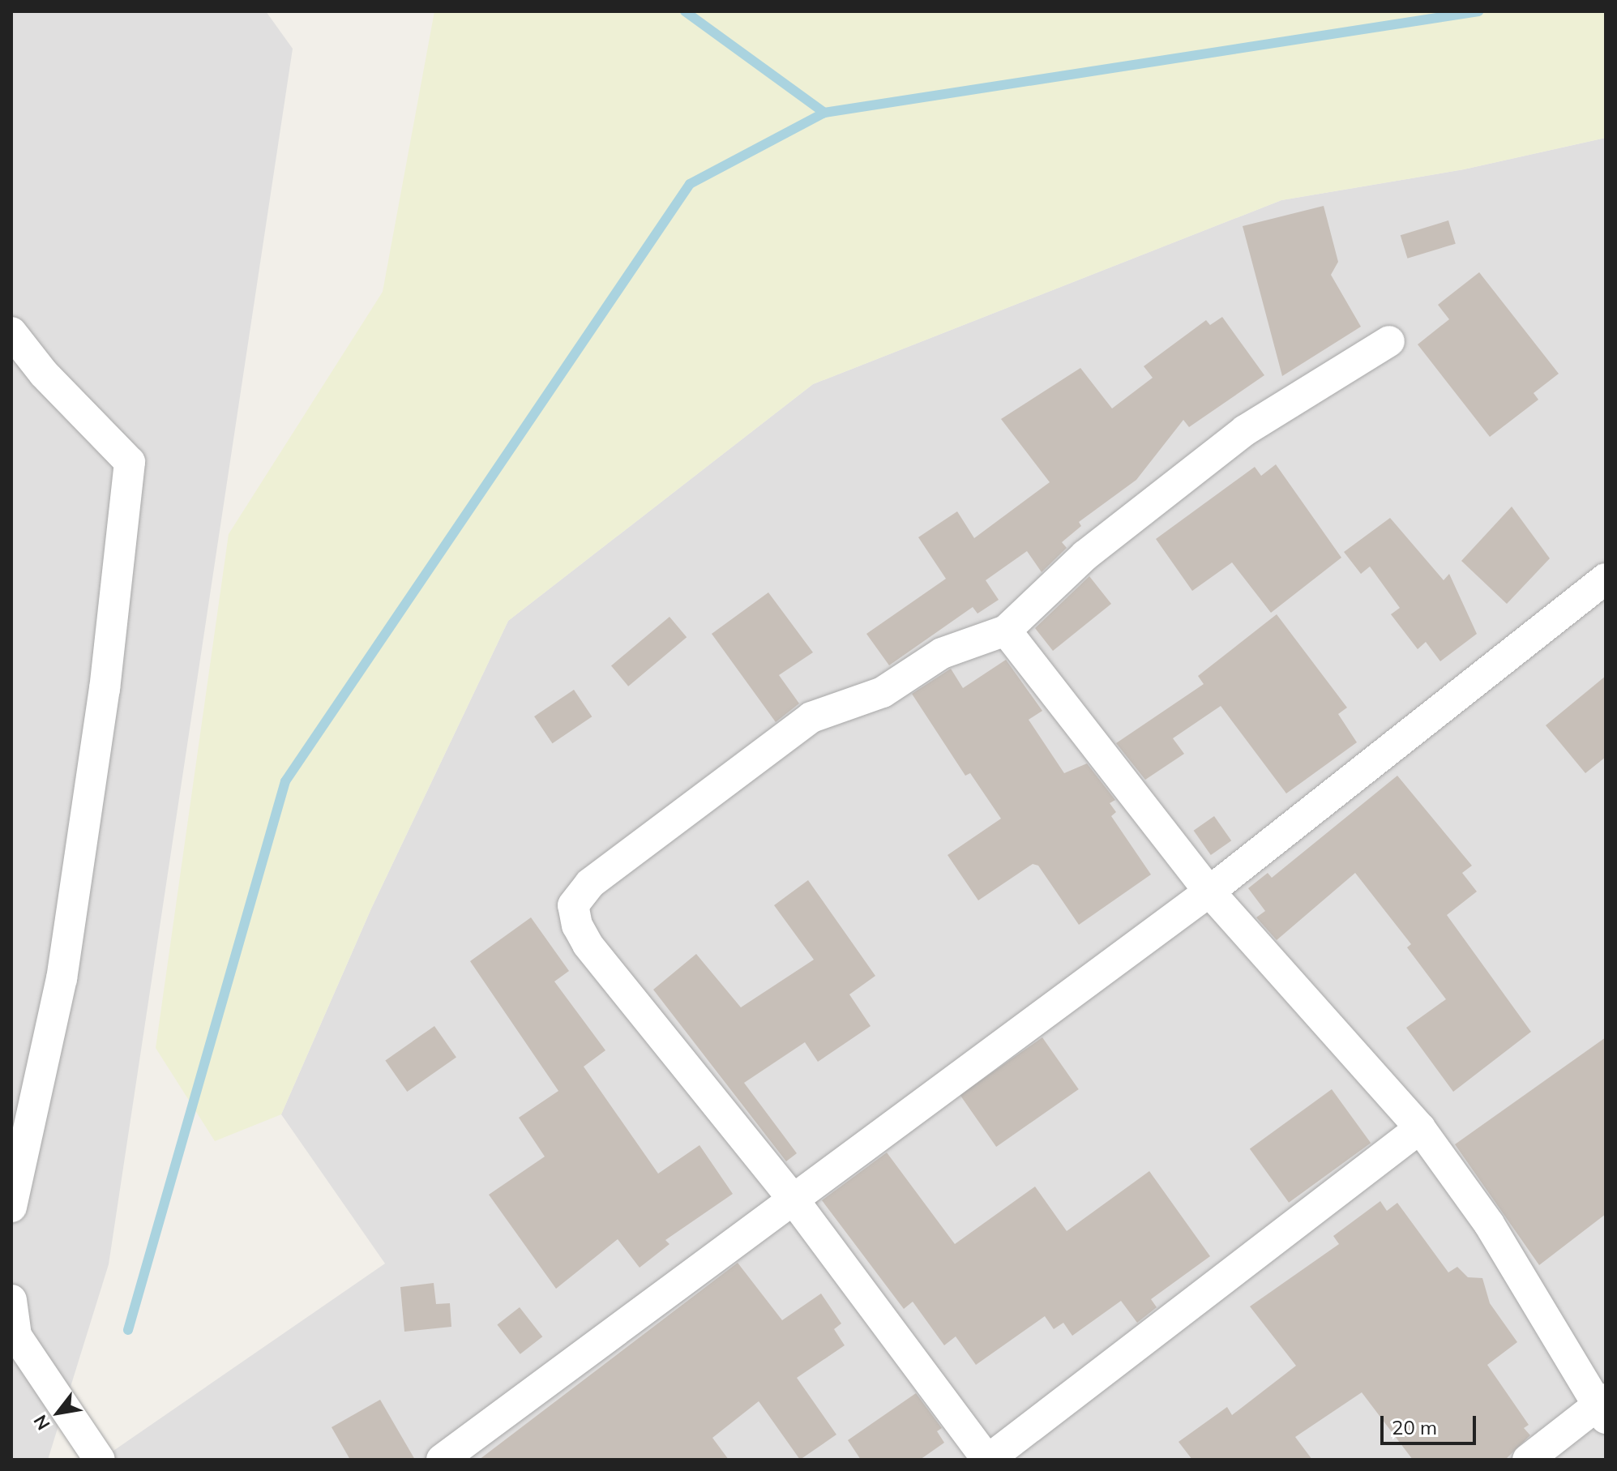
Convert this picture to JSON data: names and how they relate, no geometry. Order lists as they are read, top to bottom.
{
  "scale_bar": "20 m",
  "north": "bottom left"
}
